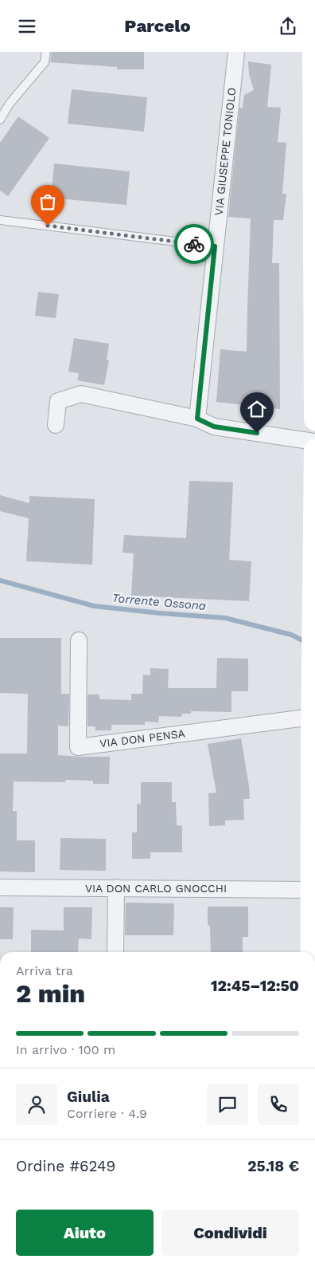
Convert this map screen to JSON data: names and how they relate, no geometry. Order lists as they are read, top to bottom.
{
  "streets": {
    "street": ["VIA GIUSEPPE TONIOLO", "VIA DON PENSA", "VIA DON CARLO GNOCCHI"]
  },
  "water": ["Torrente Ossona"],
  "page": {
    "header": "Parcelo",
    "heading": ["2 min", "Arriva tra", "12:45–12:50"],
    "panel": [
      "Giulia",
      "Corriere · 4.9",
      "Ordine #6249",
      "25.18 €"
    ],
    "bar": "In arrivo · 100 m",
    "buttons": ["Aiuto", "Condividi"]
  }
}
